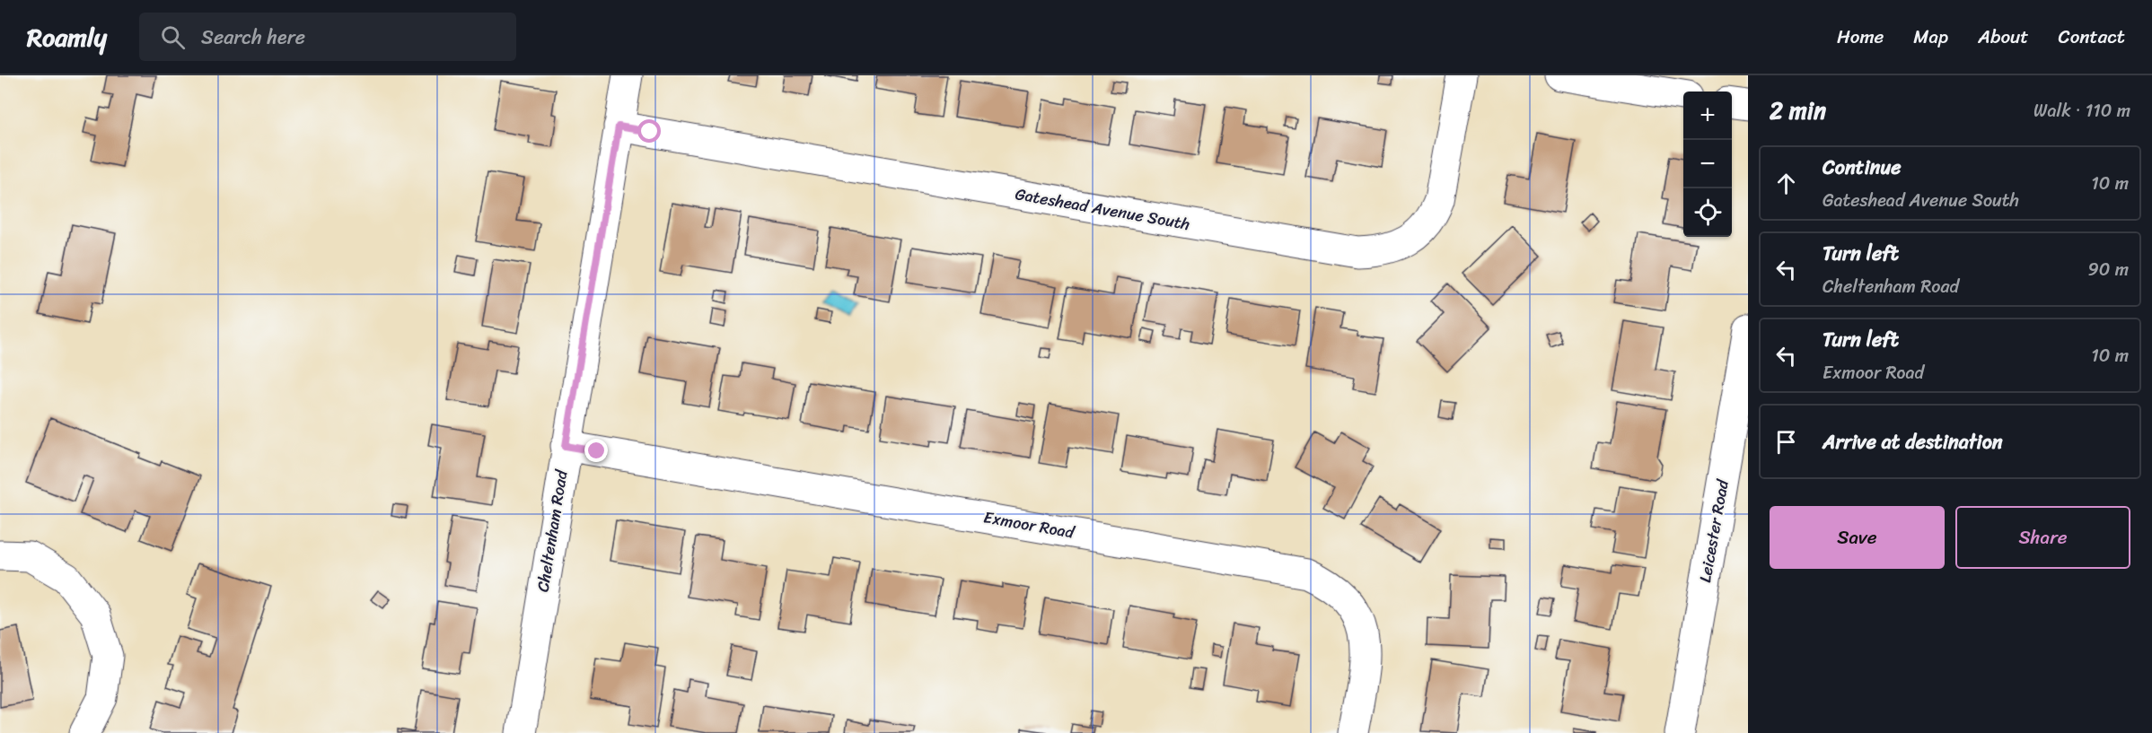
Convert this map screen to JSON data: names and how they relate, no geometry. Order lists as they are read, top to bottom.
{
  "streets": {
    "street": [
      "Gateshead Avenue South",
      "Exmoor Road",
      "Cheltenham Road",
      "Leicester Road"
    ]
  },
  "crossings": [
    ["Gateshead Avenue South", "Cheltenham Road"],
    ["Exmoor Road", "Cheltenham Road"]
  ],
  "page": {
    "header": "Roamly",
    "search": "Search here",
    "nav": [
      "Home",
      "Map",
      "About",
      "Contact"
    ],
    "heading": ["2 min", "Walk · 110 m"],
    "map_buttons": ["+", "−"],
    "list": [
      ["Continue", "Gateshead Avenue South", "10 m"],
      ["Turn left", "Cheltenham Road", "90 m"],
      ["Turn left", "Exmoor Road", "10 m"],
      "Arrive at destination"
    ],
    "buttons": ["Save", "Share"]
  }
}
